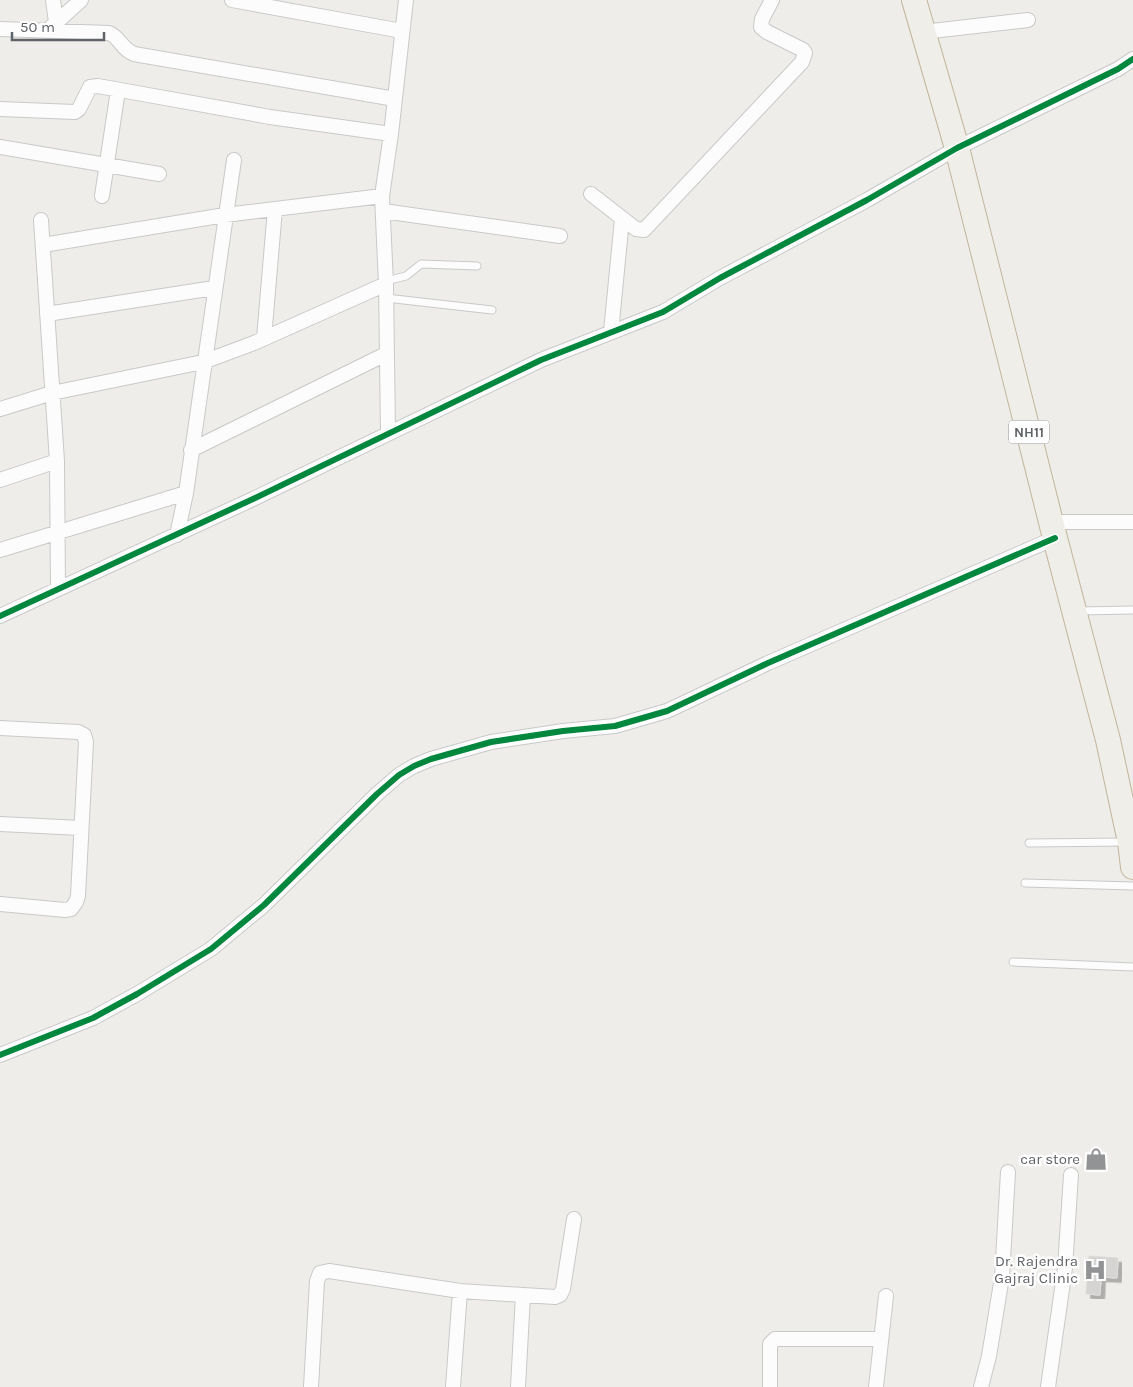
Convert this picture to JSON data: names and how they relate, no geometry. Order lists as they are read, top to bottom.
{
  "streets": {
    "highway": ["NH11"]
  },
  "places": {
    "shop": ["car store"],
    "hospital": ["Dr. Rajendra Gajraj Clinic"]
  },
  "scale_bar": "50 m"
}
